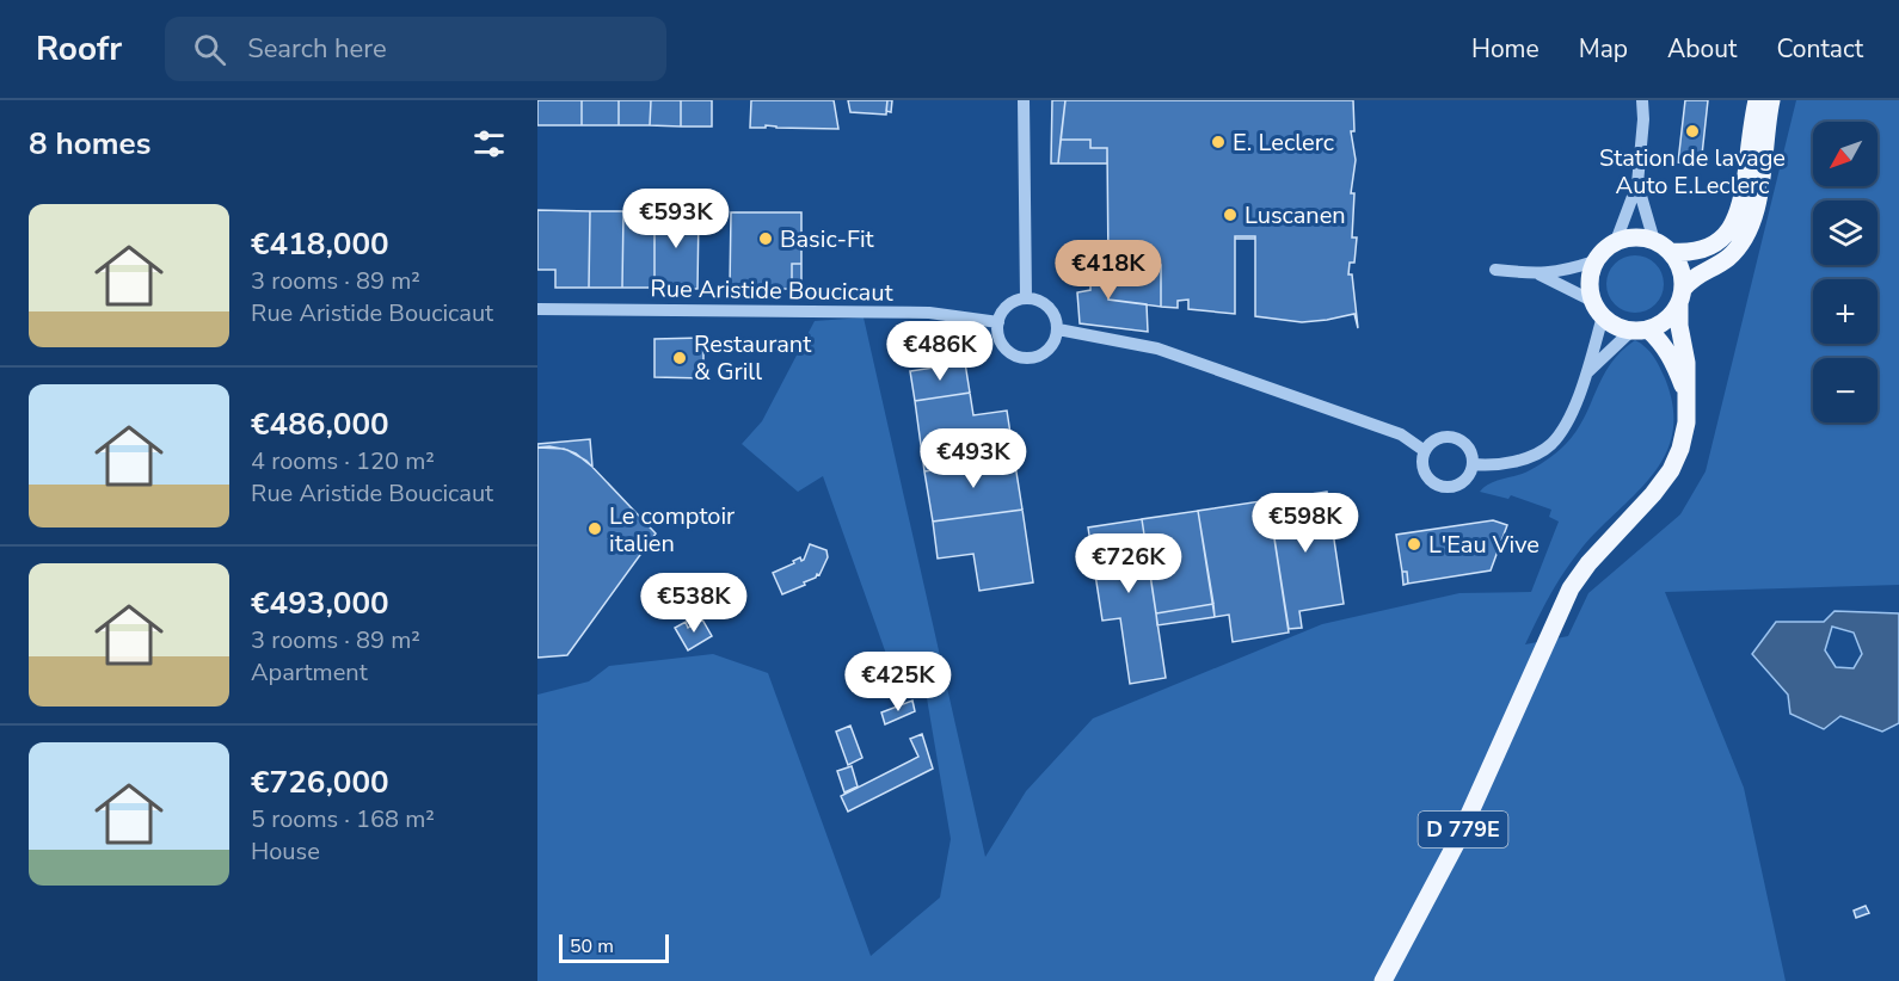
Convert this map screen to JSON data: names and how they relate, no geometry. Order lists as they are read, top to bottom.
{
  "streets": {
    "main road": ["D 779E"],
    "street": ["Rue Aristide Boucicaut"]
  },
  "places": [
    "Station de lavage Auto E.Leclerc",
    "E. Leclerc",
    "Luscanen",
    "Basic-Fit",
    "Restaurant & Grill",
    "Le comptoir italien",
    "L'Eau Vive"
  ],
  "scale_bar": "50 m",
  "north": "bottom left",
  "page": {
    "header": "Roofr",
    "search": "Search here",
    "nav": [
      "Home",
      "Map",
      "About",
      "Contact"
    ],
    "heading": "8 homes",
    "map_buttons": ["+", "−"],
    "list": [
      {
        "name": "€418,000",
        "note": "3 rooms · 89 m² · Rue Aristide Boucicaut"
      },
      {
        "name": "€486,000",
        "note": "4 rooms · 120 m² · Rue Aristide Boucicaut"
      },
      {
        "name": "€493,000",
        "note": "3 rooms · 89 m² · Apartment"
      },
      {
        "name": "€726,000",
        "note": "5 rooms · 168 m² · House"
      }
    ],
    "price": [
      "€593K",
      "€418K",
      "€486K",
      "€493K",
      "€598K",
      "€726K",
      "€538K",
      "€425K"
    ],
    "scale": "50 m"
  }
}
